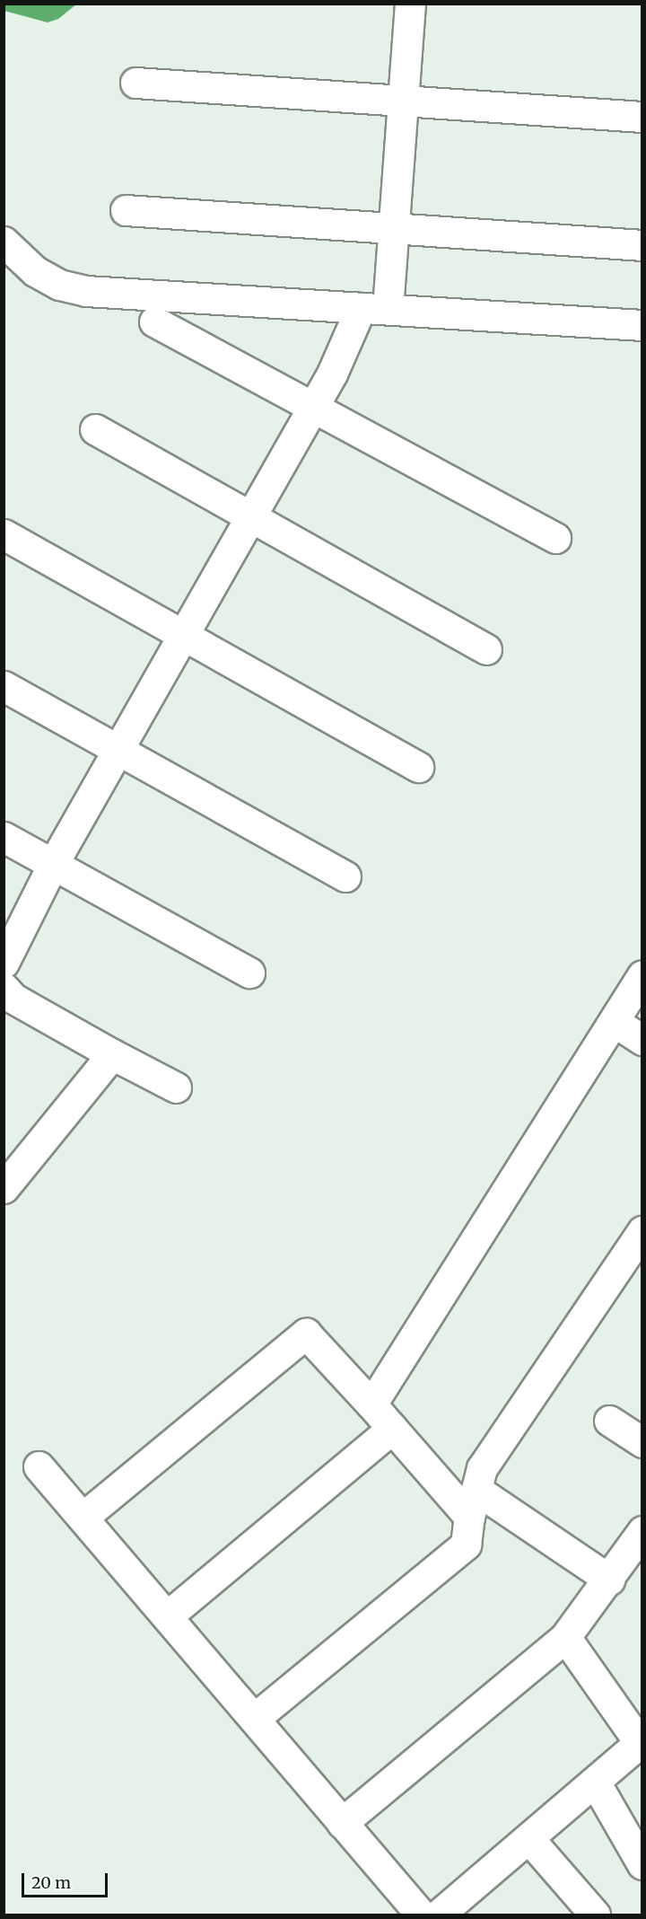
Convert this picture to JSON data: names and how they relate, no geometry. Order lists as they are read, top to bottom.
{
  "scale_bar": "20 m"
}
